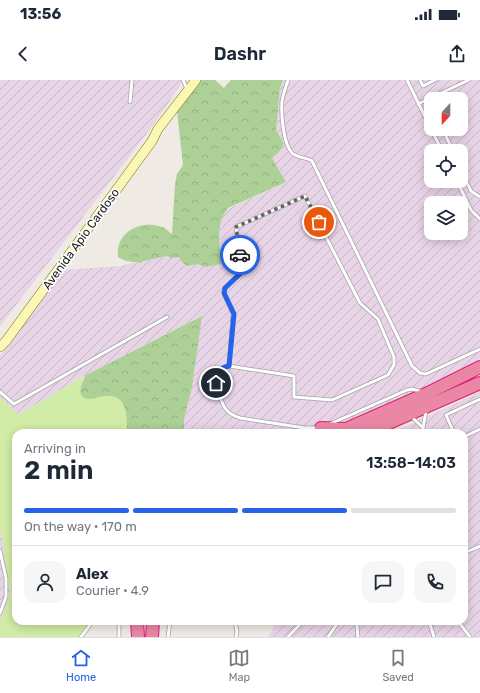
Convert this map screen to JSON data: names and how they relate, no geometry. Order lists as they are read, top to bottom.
{
  "streets": {
    "street": ["Avenida Apio Cardoso"]
  },
  "north": "bottom",
  "page": {
    "status": "13:56",
    "header": "Dashr",
    "heading": ["2 min", "Arriving in", "13:58–14:03"],
    "panel": ["Alex", "Courier · 4.9"],
    "bar": "On the way · 170 m",
    "tabs": ["Home", "Map", "Saved"]
  }
}
